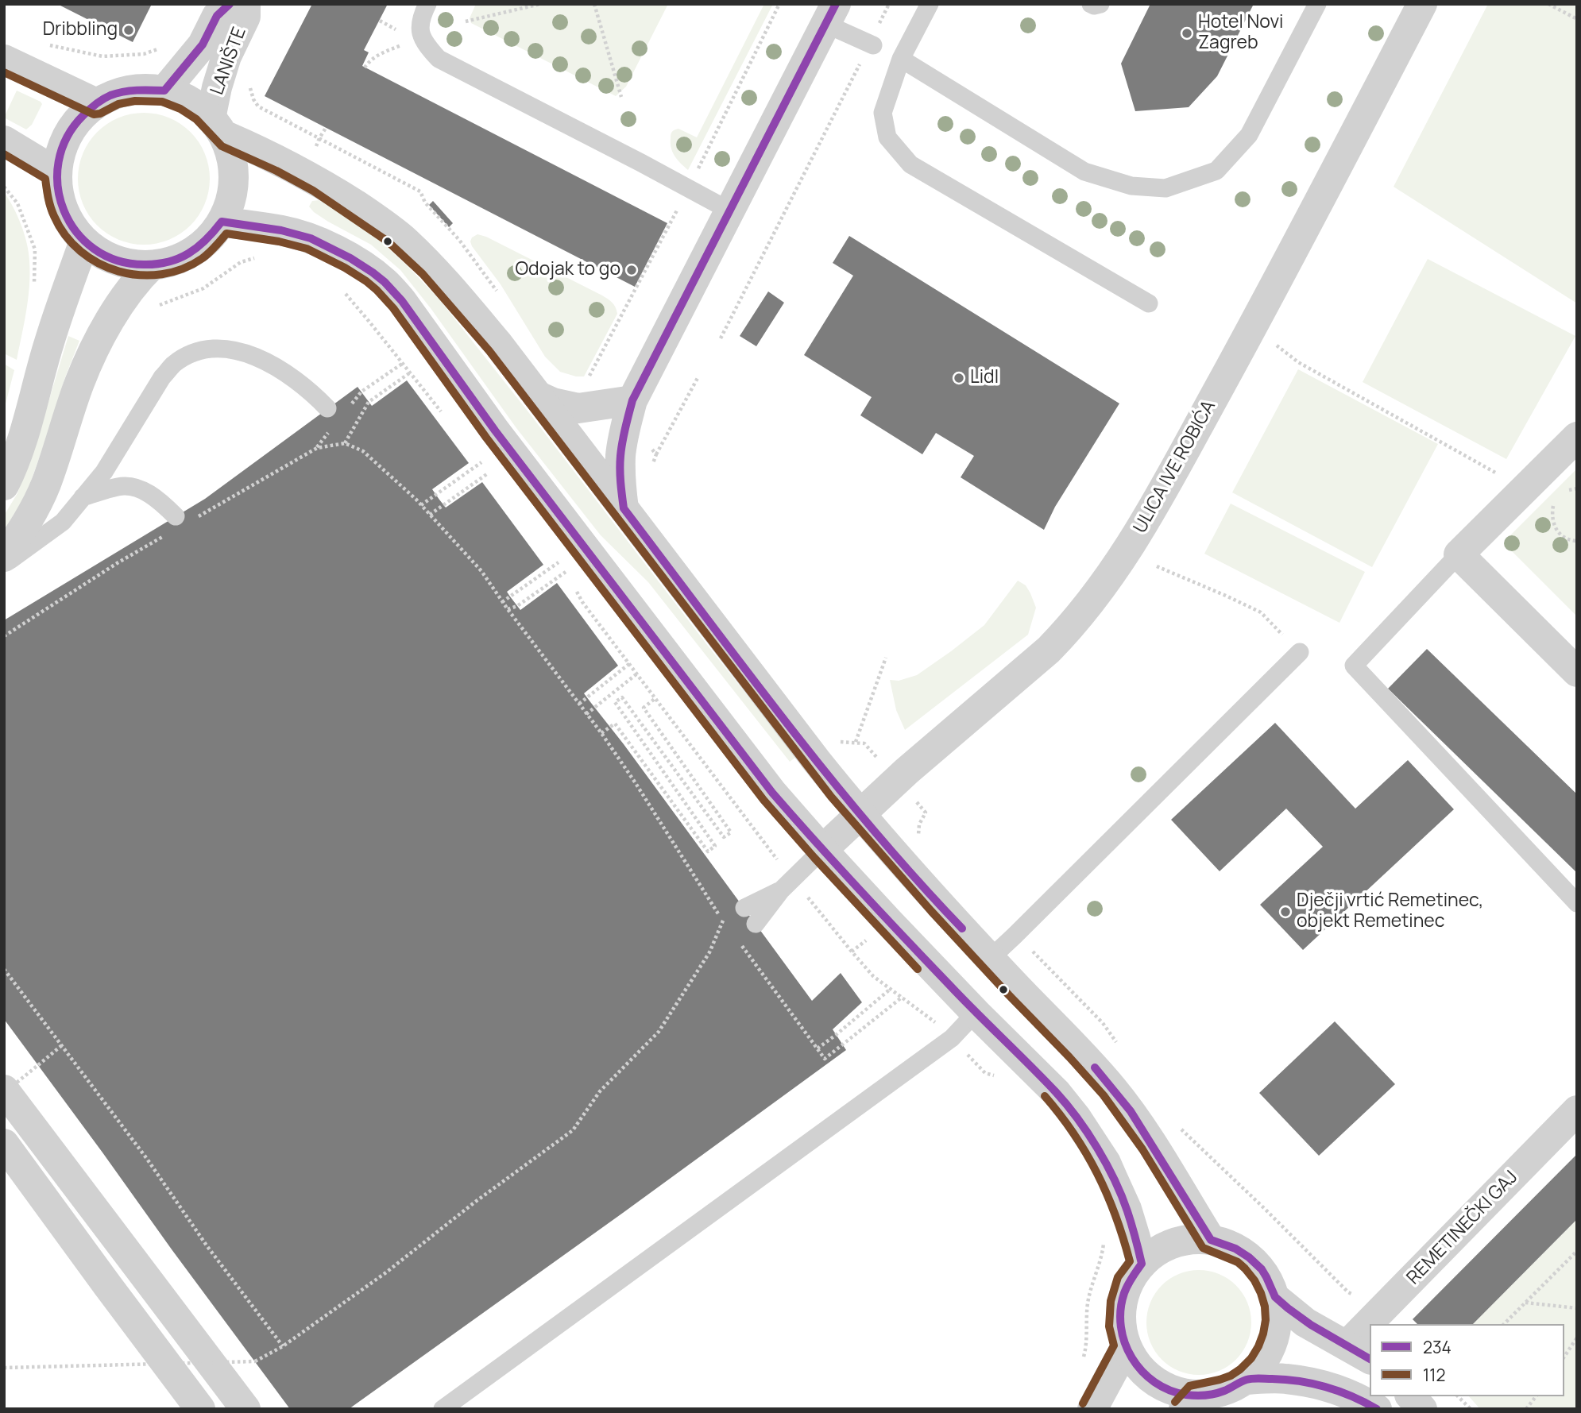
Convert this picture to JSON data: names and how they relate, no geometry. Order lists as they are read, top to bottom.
{
  "streets": {
    "street": ["LANIŠTE", "ULICA IVE ROBIĆA", "REMETINEČKI GAJ"]
  },
  "places": [
    "Dribbling",
    "Hotel Novi Zagreb",
    "Odojak to go",
    "Lidl",
    "Dječji vrtić Remetinec, objekt Remetinec"
  ],
  "lines": ["transit line 234", "transit line 112"],
  "legend": ["234", "112"]
}
